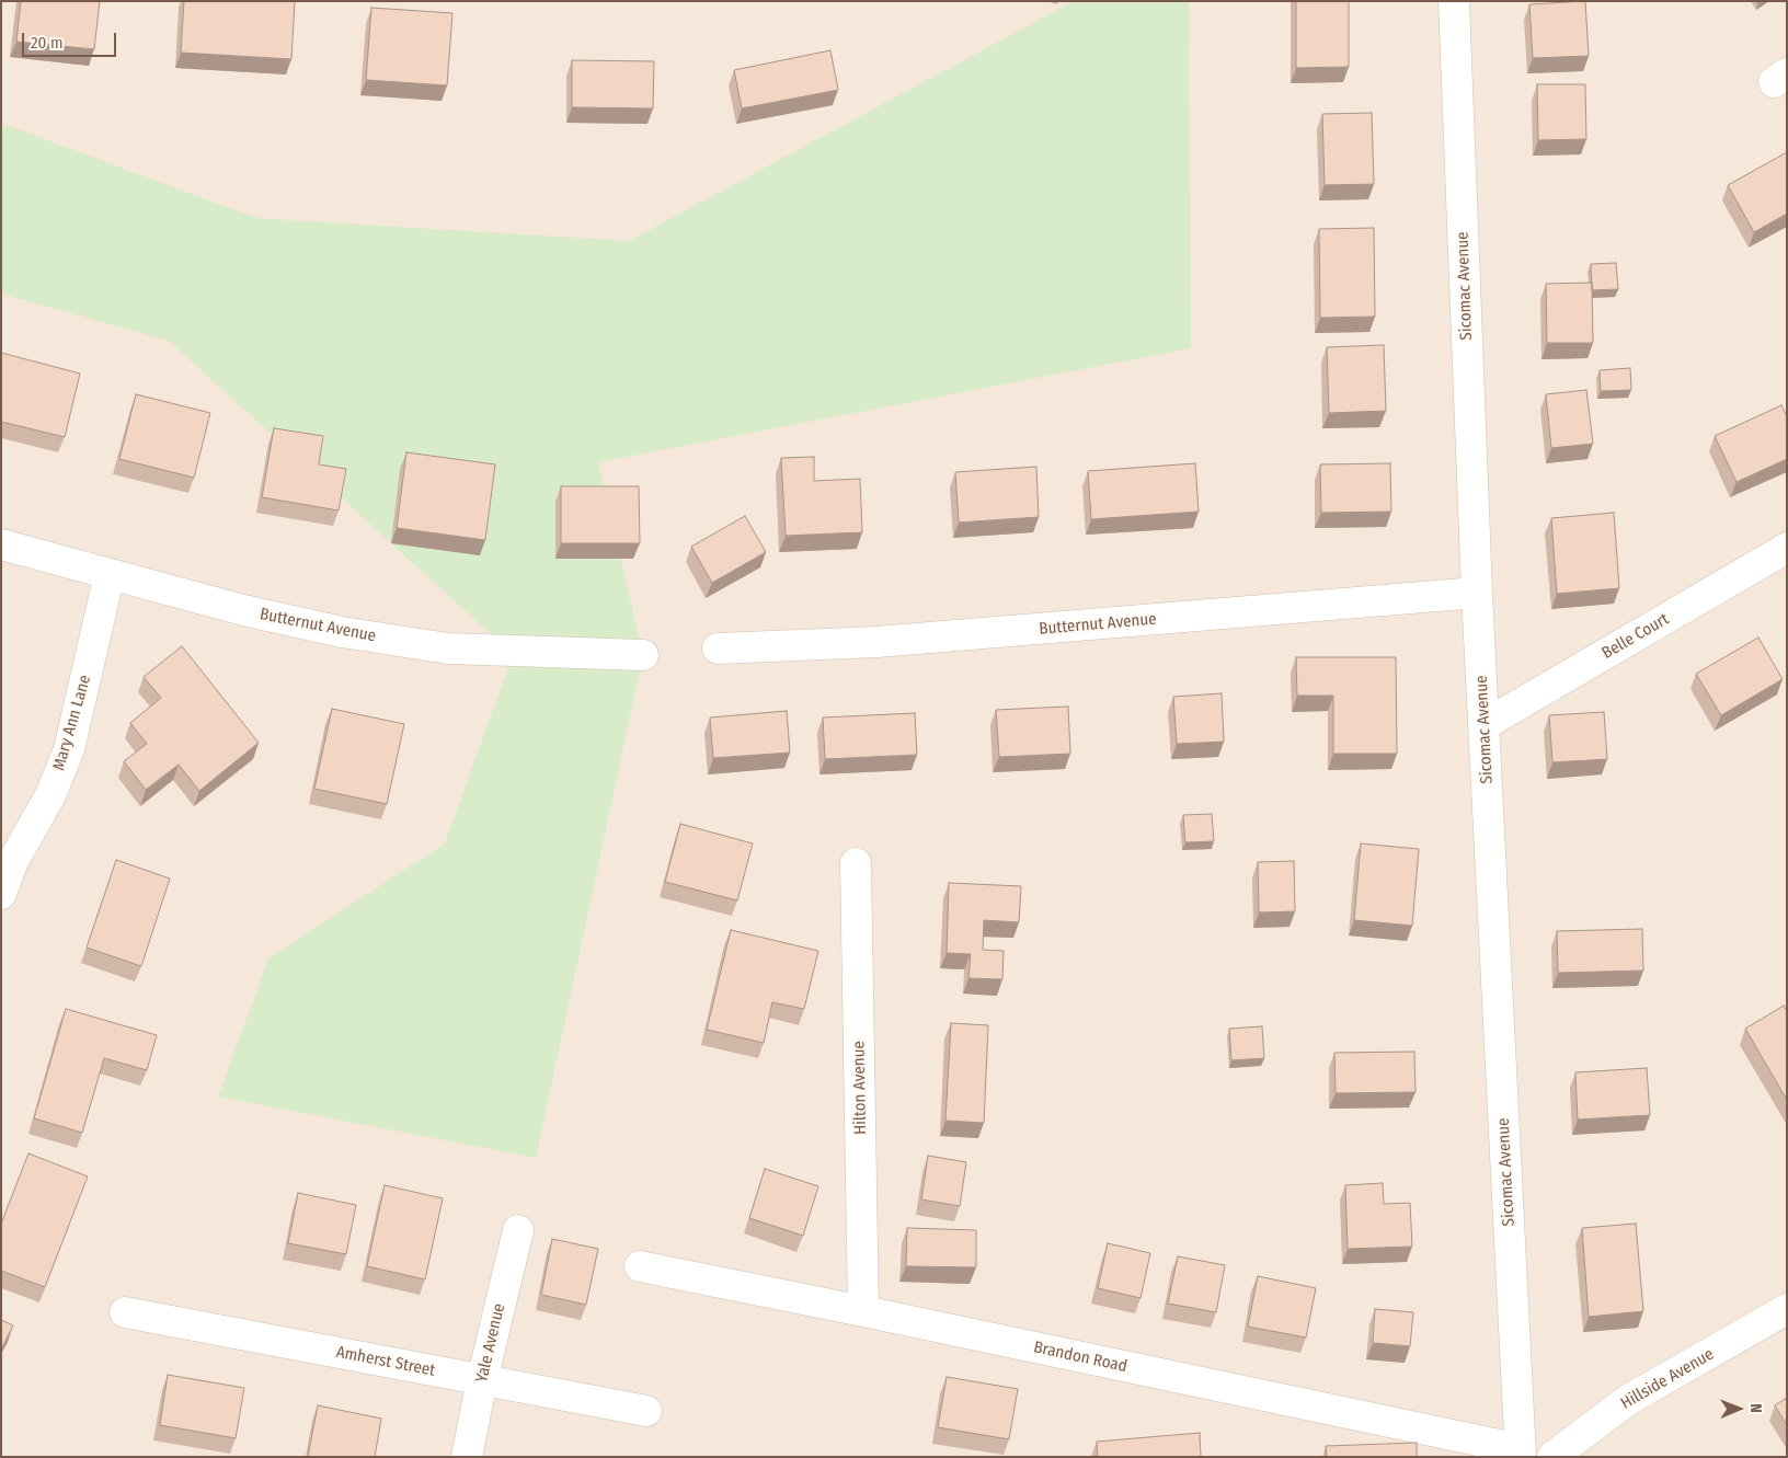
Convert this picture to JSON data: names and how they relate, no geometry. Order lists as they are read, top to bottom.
{
  "streets": {
    "street": [
      "Sicomac Avenue",
      "Butternut Avenue",
      "Belle Court",
      "Mary Ann Lane",
      "Hilton Avenue",
      "Yale Avenue",
      "Brandon Road",
      "Amherst Street",
      "Hillside Avenue"
    ]
  },
  "crossings": [
    ["Sicomac Avenue", "Butternut Avenue"],
    ["Sicomac Avenue", "Belle Court"],
    ["Sicomac Avenue", "Brandon Road"],
    ["Butternut Avenue", "Mary Ann Lane"],
    ["Hilton Avenue", "Brandon Road"],
    ["Yale Avenue", "Amherst Street"]
  ],
  "scale_bar": "20 m",
  "north": "right"
}
